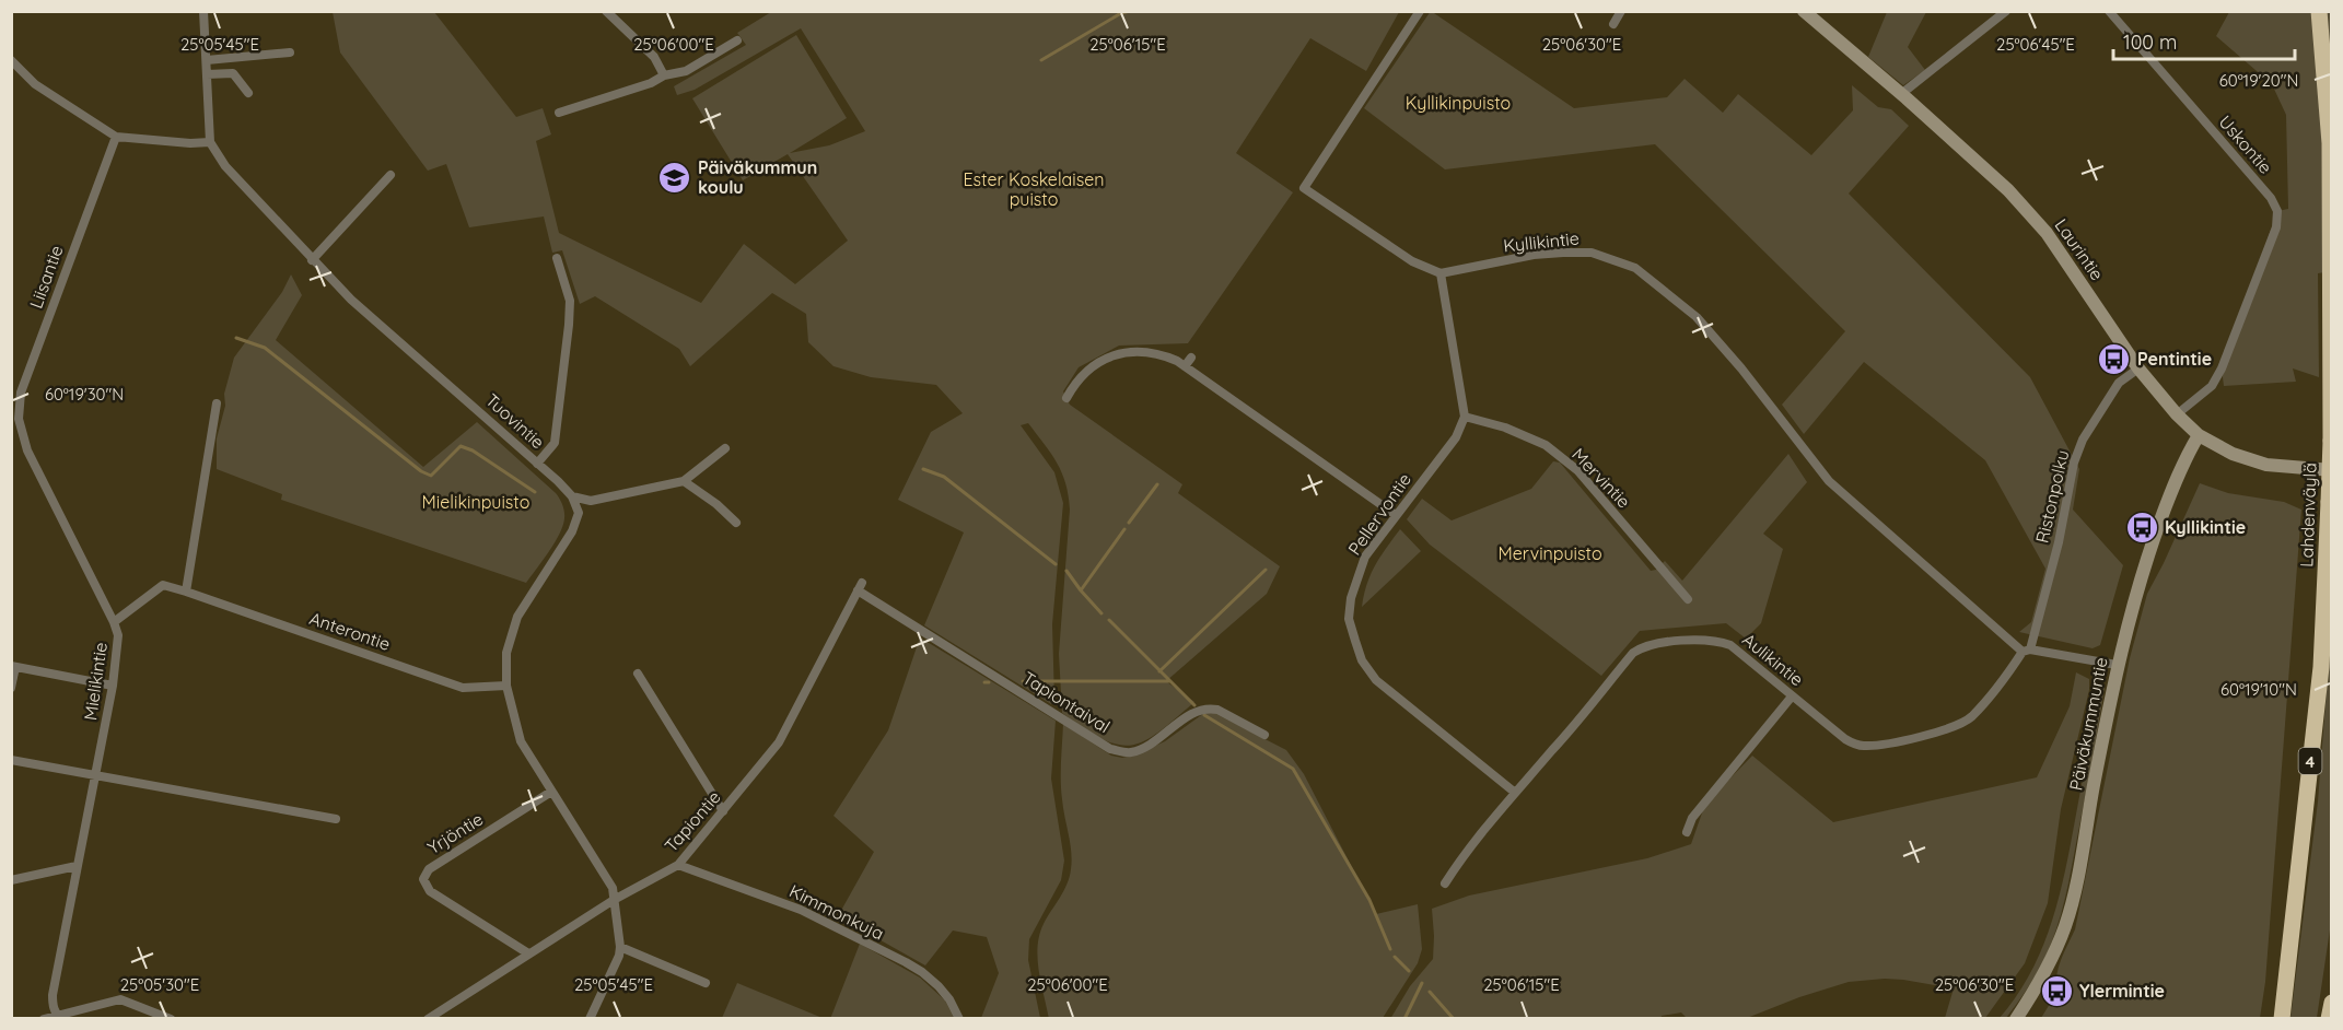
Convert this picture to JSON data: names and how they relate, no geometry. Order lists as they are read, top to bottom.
{
  "streets": {
    "highway": ["Lahdenväylä", "4"],
    "street": [
      "Uskontie",
      "Kyllikintie",
      "Laurintie",
      "Liisantie",
      "Tuovintie",
      "Mervintie",
      "Ristonpolku",
      "Pellervontie",
      "Anterontie",
      "Aulikintie",
      "Mielikintie",
      "Tapiontaival",
      "Päiväkummuntie",
      "Tapiontie",
      "Yrjöntie",
      "Kimmonkuja"
    ]
  },
  "crossings": [
    ["Uskontie", "Laurintie"],
    ["Kyllikintie", "Ristonpolku"],
    ["Kyllikintie", "Aulikintie"],
    ["Laurintie", "Ristonpolku"],
    ["Laurintie", "Päiväkummuntie"],
    ["Liisantie", "Mielikintie"],
    ["Mervintie", "Pellervontie"],
    ["Ristonpolku", "Aulikintie"],
    ["Pellervontie", "Aulikintie"],
    ["Anterontie", "Mielikintie"],
    ["Tapiontaival", "Tapiontie"],
    ["Tapiontie", "Yrjöntie"],
    ["Tapiontie", "Kimmonkuja"]
  ],
  "parks": [
    "Kyllikinpuisto",
    "Ester Koskelaisen puisto",
    "Mielikinpuisto",
    "Mervinpuisto"
  ],
  "places": {
    "school or university": ["Päiväkummun koulu"],
    "bus stop": ["Pentintie", "Kyllikintie", "Ylermintie"]
  },
  "scale_bar": "100 m",
  "coordinates": [
    "25°05'45\"E",
    "25°06'00\"E",
    "25°06'15\"E",
    "25°06'30\"E",
    "25°06'45\"E",
    "60°19'20\"N",
    "60°19'30\"N",
    "60°19'10\"N",
    "25°05'30\"E"
  ]
}
